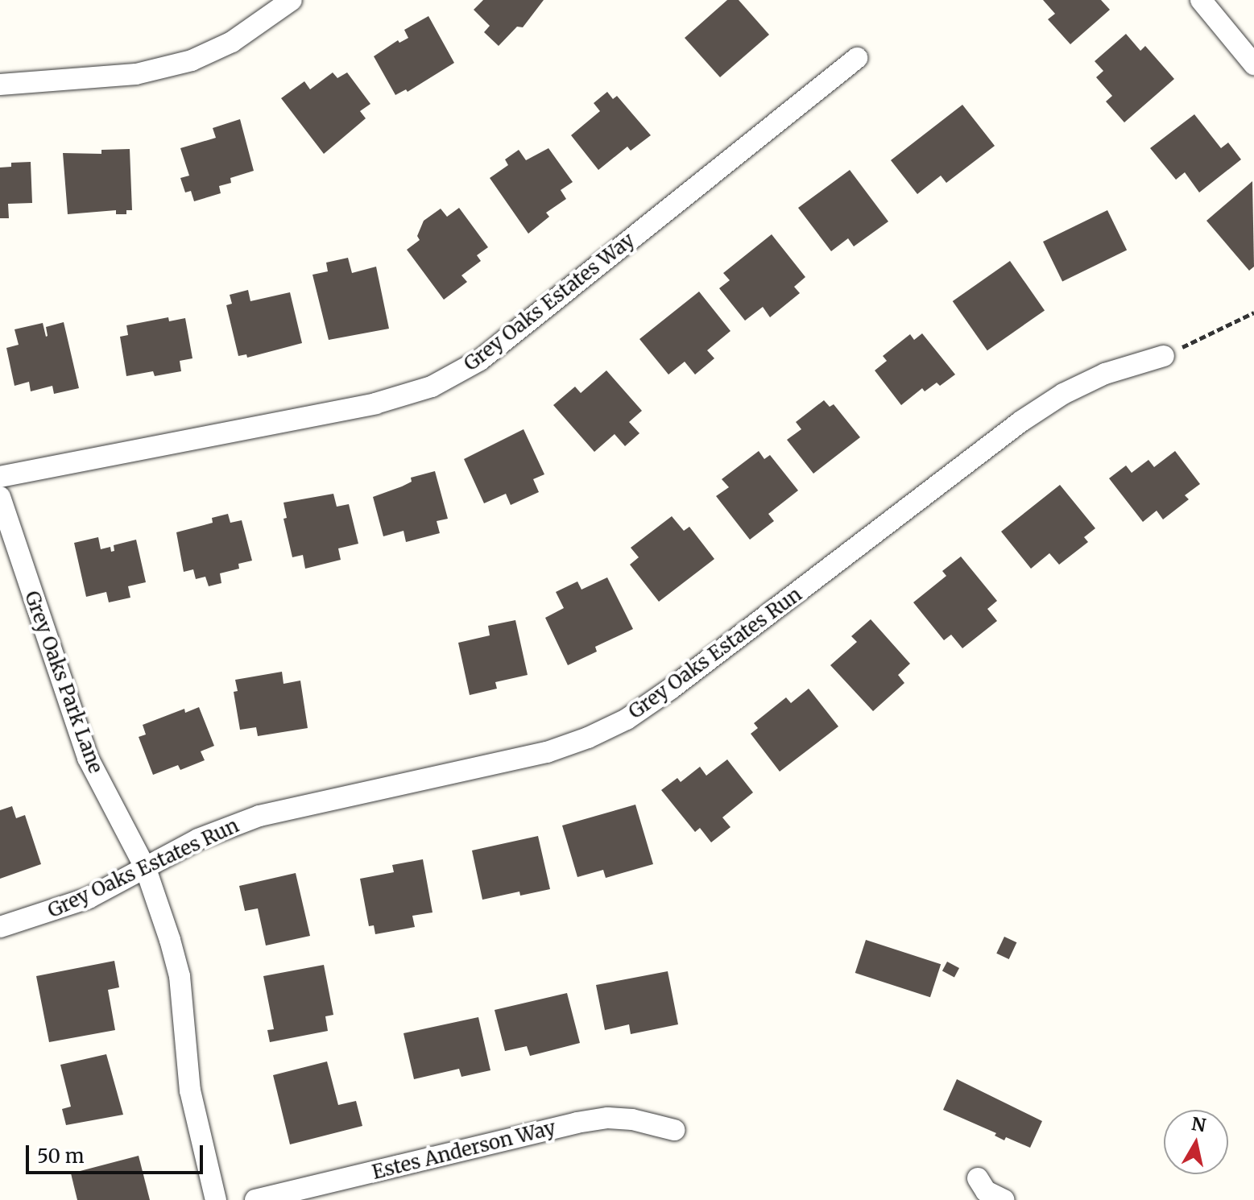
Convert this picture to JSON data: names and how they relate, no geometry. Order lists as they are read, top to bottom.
{
  "streets": {
    "street": [
      "Grey Oaks Estates Way",
      "Grey Oaks Estates Run",
      "Grey Oaks Park Lane",
      "Estes Anderson Way"
    ]
  },
  "crossings": [
    ["Grey Oaks Estates Run", "Grey Oaks Park Lane"]
  ],
  "scale_bar": "50 m",
  "north": "top"
}
